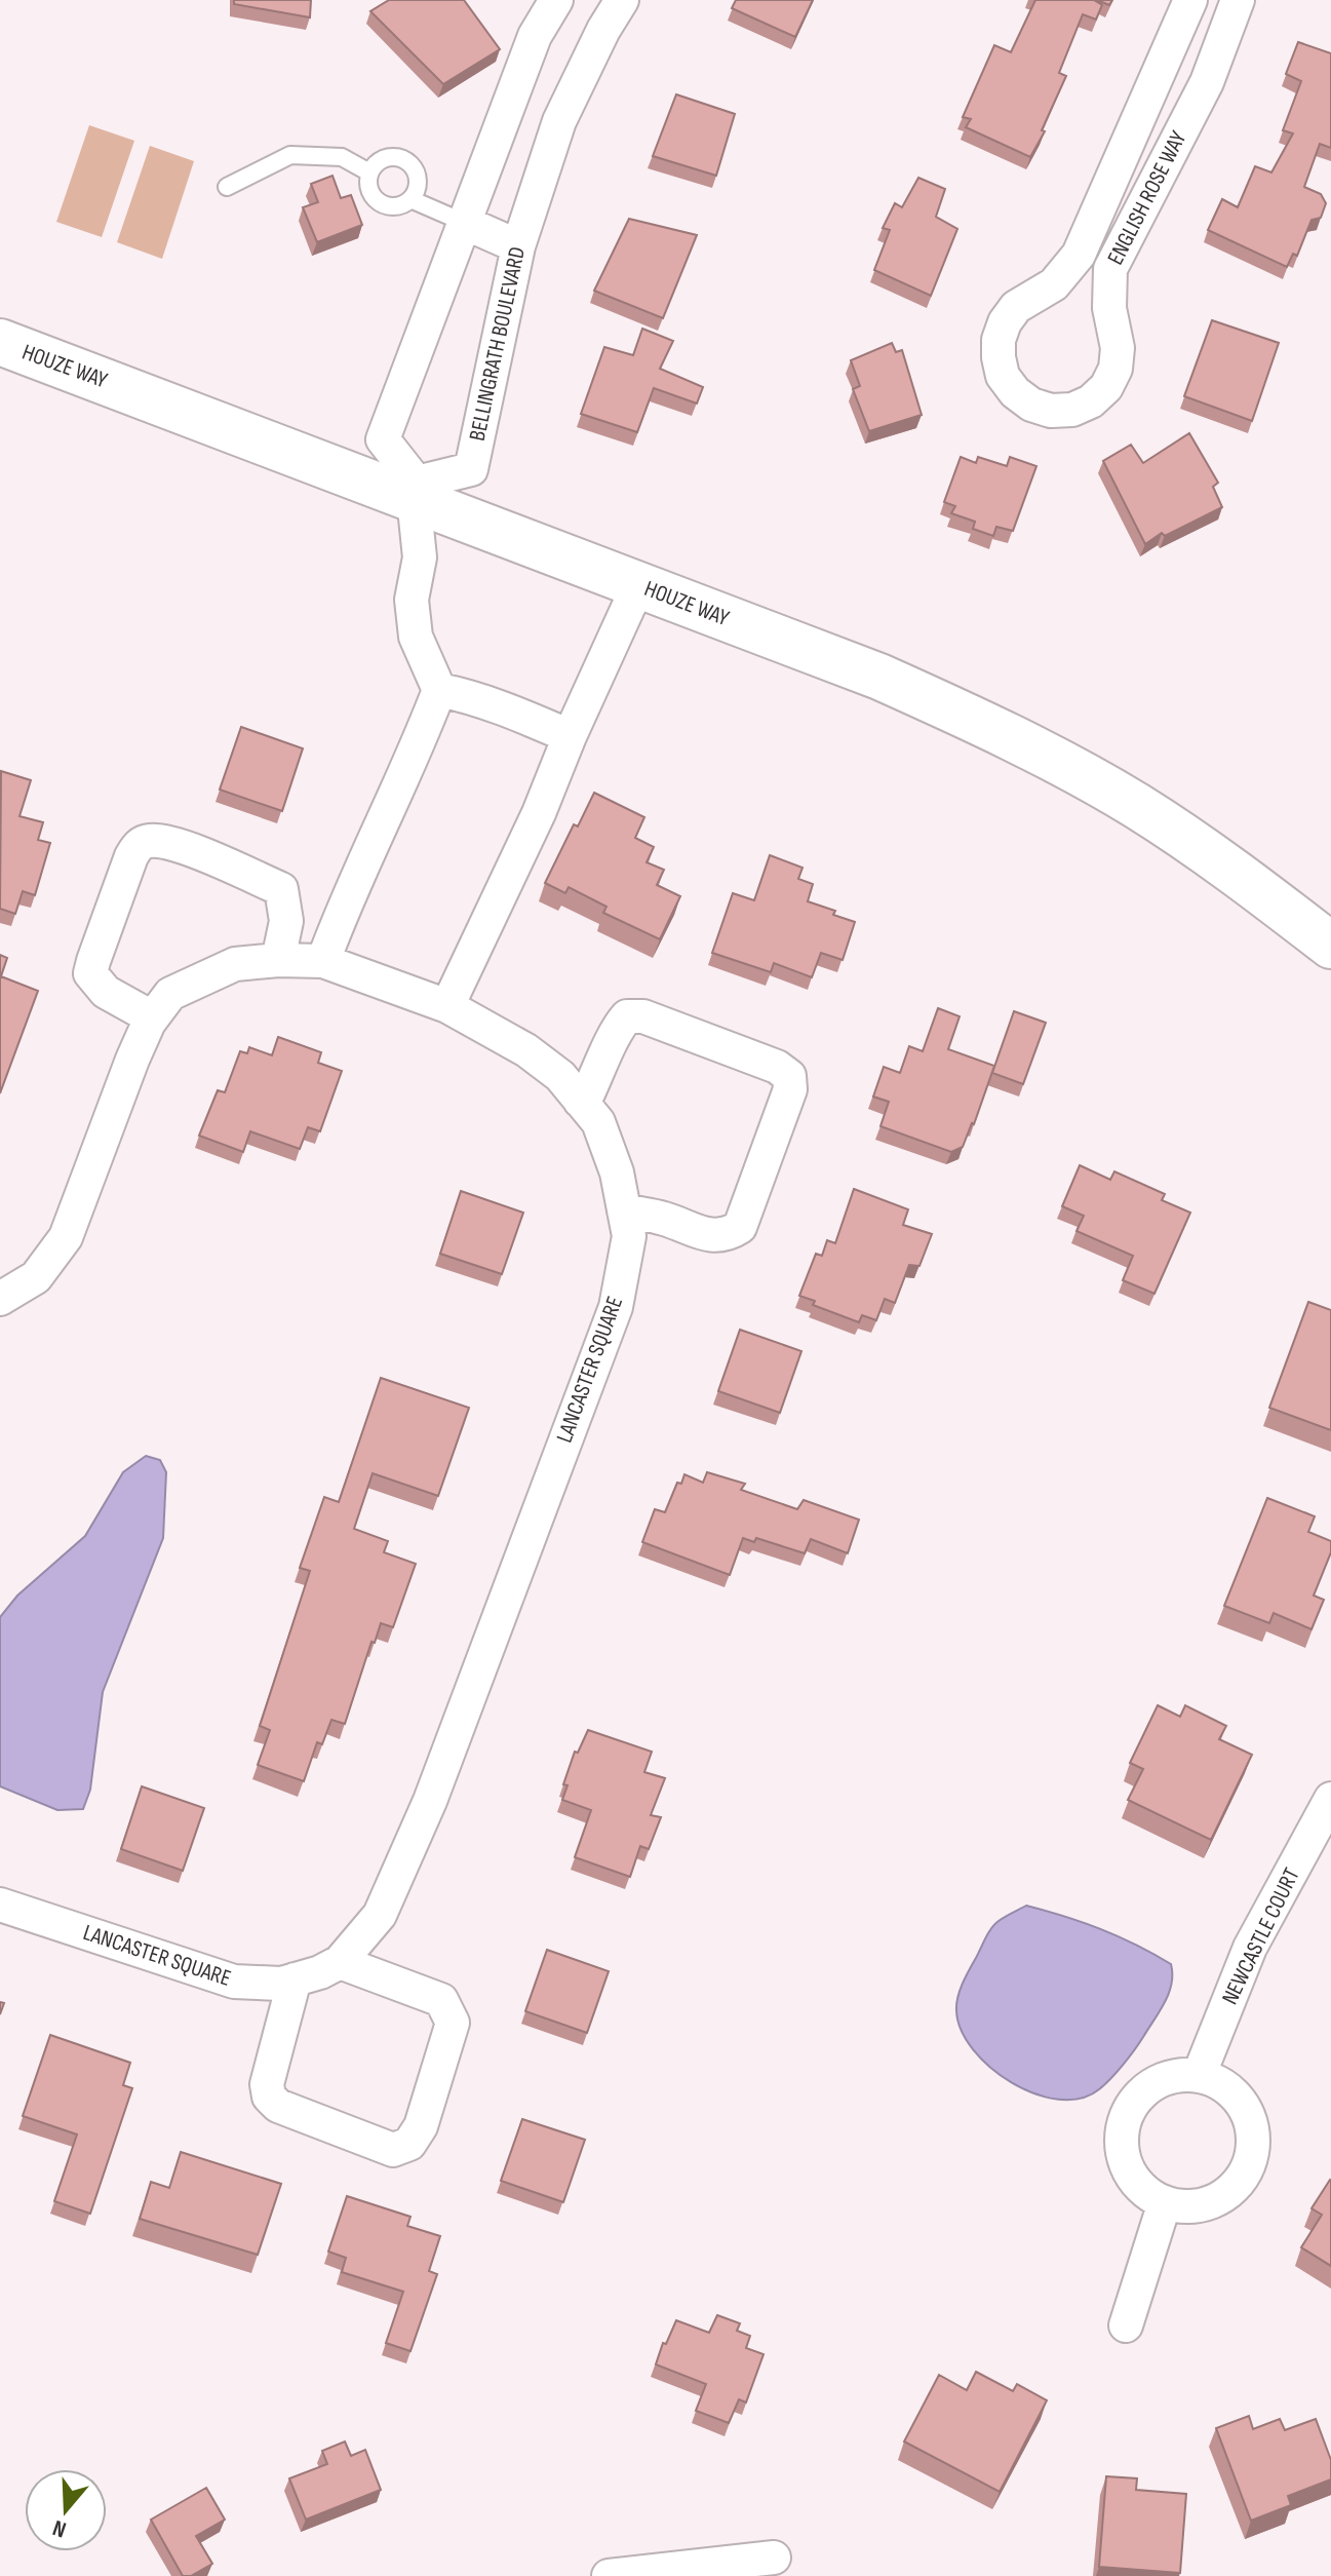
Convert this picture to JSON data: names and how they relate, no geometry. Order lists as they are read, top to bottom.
{
  "streets": {
    "street": [
      "ENGLISH ROSE WAY",
      "BELLINGRATH BOULEVARD",
      "HOUZE WAY",
      "LANCASTER SQUARE",
      "NEWCASTLE COURT"
    ]
  },
  "crossings": [
    ["BELLINGRATH BOULEVARD", "HOUZE WAY"]
  ],
  "north": "bottom"
}
